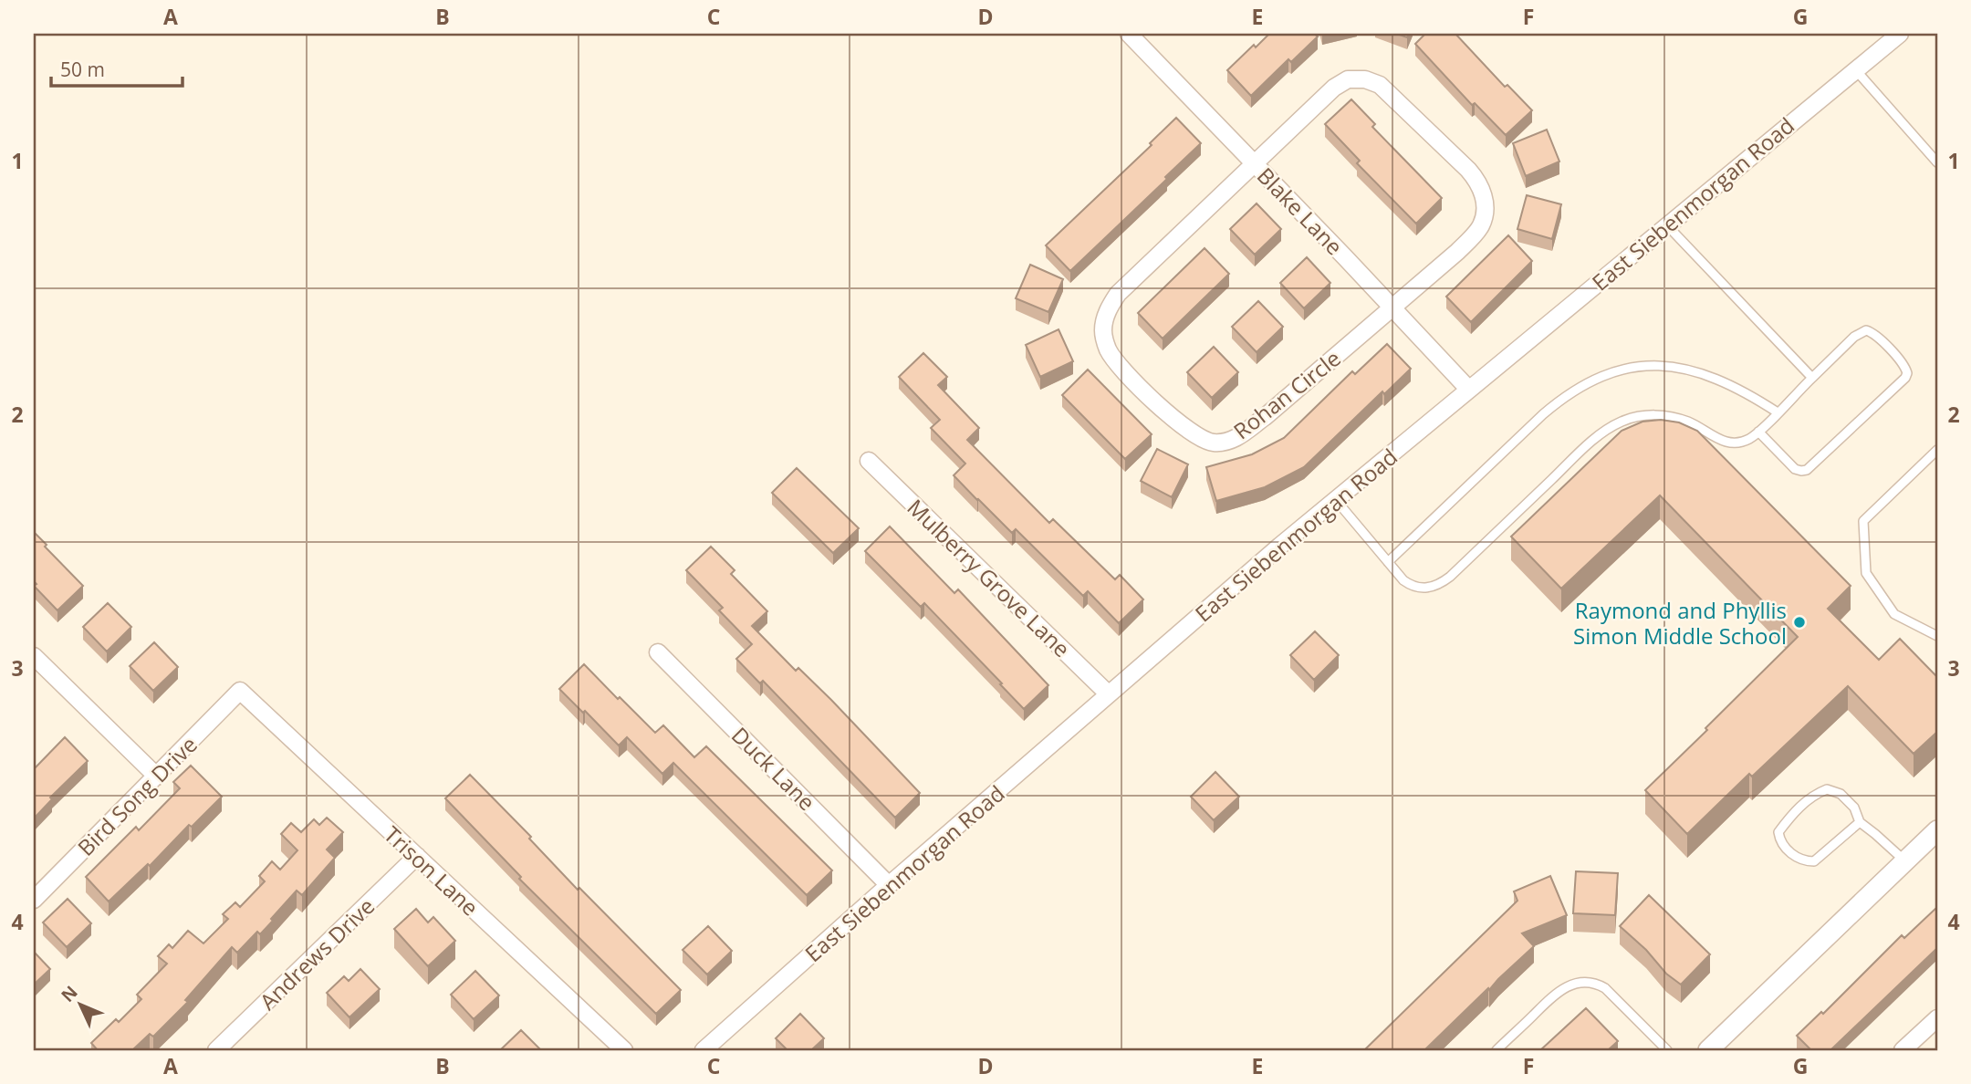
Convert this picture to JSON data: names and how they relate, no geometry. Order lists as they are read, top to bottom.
{
  "streets": {
    "street": [
      "East Siebenmorgan Road",
      "Blake Lane",
      "Rohan Circle",
      "Mulberry Grove Lane",
      "Duck Lane",
      "Bird Song Drive",
      "Trison Lane",
      "Andrews Drive"
    ]
  },
  "crossings": [
    ["East Siebenmorgan Road", "Blake Lane"],
    ["East Siebenmorgan Road", "Mulberry Grove Lane"],
    ["East Siebenmorgan Road", "Duck Lane"],
    ["Blake Lane", "Rohan Circle"],
    ["Bird Song Drive", "Trison Lane"],
    ["Trison Lane", "Andrews Drive"]
  ],
  "places": ["Raymond and Phyllis Simon Middle School"],
  "scale_bar": "50 m",
  "north": "top left",
  "grid": {
    "columns": [
      "A",
      "B",
      "C",
      "D",
      "E",
      "F",
      "G"
    ],
    "rows": [
      "1",
      "2",
      "3",
      "4"
    ]
  }
}
